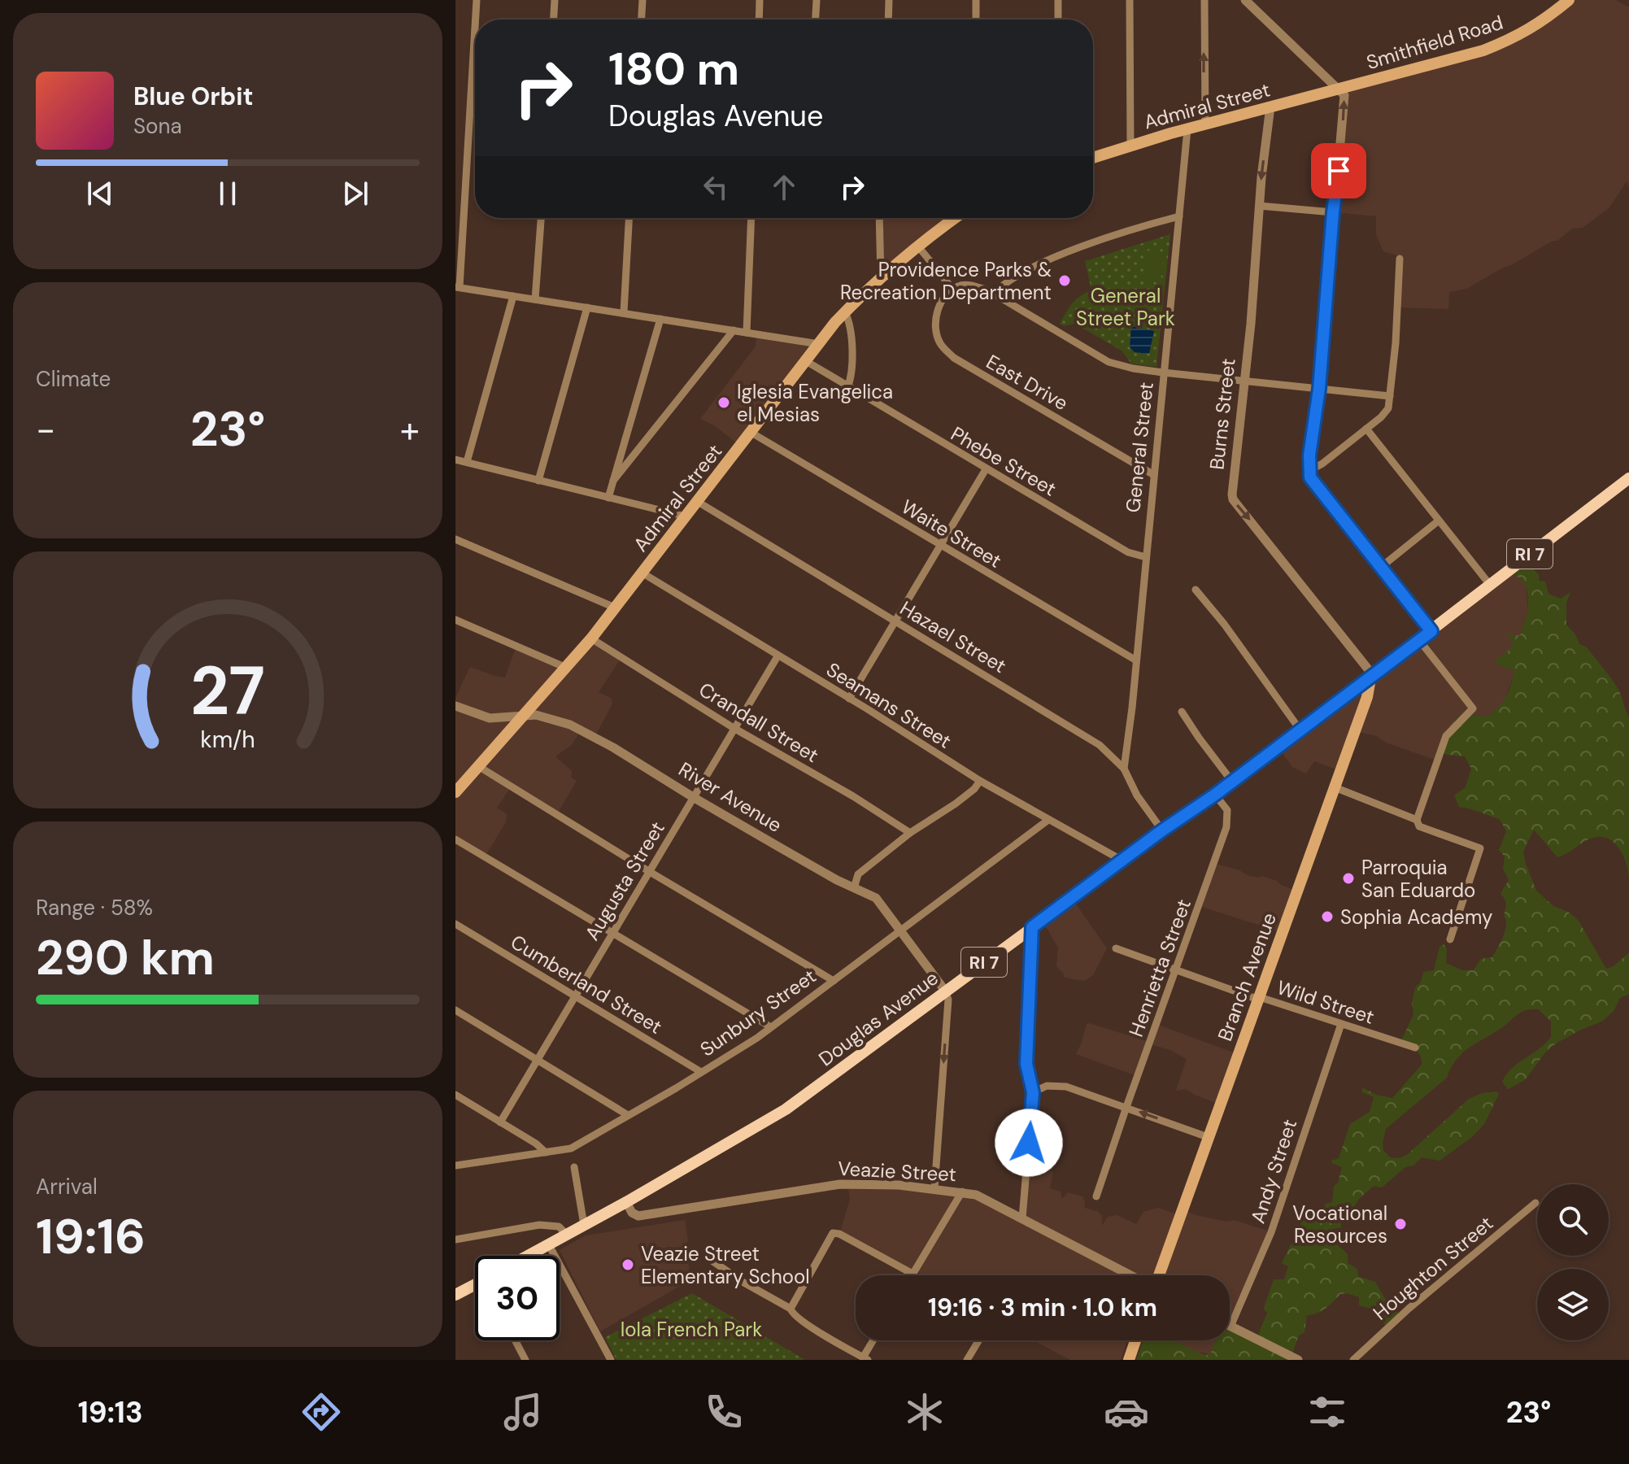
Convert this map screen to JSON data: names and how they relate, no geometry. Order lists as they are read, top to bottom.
{
  "streets": {
    "main road": [
      "Smithfield Road",
      "Admiral Street",
      "RI 7",
      "Branch Avenue",
      "Douglas Avenue"
    ],
    "street": [
      "East Drive",
      "Burns Street",
      "General Street",
      "Phebe Street",
      "Waite Street",
      "Hazael Street",
      "Seamans Street",
      "Crandall Street",
      "River Avenue",
      "Augusta Street",
      "Henrietta Street",
      "Cumberland Street",
      "Wild Street",
      "Sunbury Street",
      "Veazie Street",
      "Andy Street",
      "Houghton Street"
    ]
  },
  "crossings": [
    ["Smithfield Road", "Admiral Street"],
    ["Admiral Street", "Burns Street"],
    ["Admiral Street", "General Street"],
    ["Admiral Street", "Phebe Street"],
    ["Admiral Street", "Waite Street"],
    ["Admiral Street", "Hazael Street"],
    ["Admiral Street", "Seamans Street"],
    ["Admiral Street", "Crandall Street"],
    ["Admiral Street", "River Avenue"],
    ["East Drive", "General Street"],
    ["Burns Street", "Branch Avenue"],
    ["Burns Street", "Douglas Avenue"],
    ["General Street", "Phebe Street"],
    ["General Street", "Waite Street"],
    ["General Street", "Hazael Street"],
    ["Hazael Street", "Douglas Avenue"],
    ["Seamans Street", "Augusta Street"],
    ["Seamans Street", "Sunbury Street"],
    ["Seamans Street", "Douglas Avenue"],
    ["Crandall Street", "Augusta Street"],
    ["River Avenue", "Augusta Street"],
    ["River Avenue", "Sunbury Street"],
    ["River Avenue", "Douglas Avenue"],
    ["Augusta Street", "Cumberland Street"],
    ["Henrietta Street", "Wild Street"],
    ["Henrietta Street", "Douglas Avenue"],
    ["Branch Avenue", "Wild Street"],
    ["Branch Avenue", "Douglas Avenue"],
    ["Cumberland Street", "Sunbury Street"],
    ["Wild Street", "Andy Street"],
    ["Douglas Avenue", "Veazie Street"]
  ],
  "parks": ["General Street Park", "Iola French Park"],
  "places": [
    "Providence Parks & Recreation Department",
    "Iglesia Evangelica el Mesias",
    "Parroquia San Eduardo",
    "Sophia Academy",
    "Vocational Resources",
    "Veazie Street Elementary School"
  ],
  "page": {
    "turn": ["180 m", "Douglas Avenue"],
    "song": ["Blue Orbit", "Sona"],
    "tile": [
      "Climate",
      ["Range · 58%", "290 km"],
      ["Arrival", "19:16"]
    ],
    "heat": ["−", "23°", "+"],
    "limit": "30",
    "trip": "19:16 · 3 min · 1.0 km",
    "tabs": ["19:13", "23°"],
    "gauge": ["27", "km/h"]
  }
}
